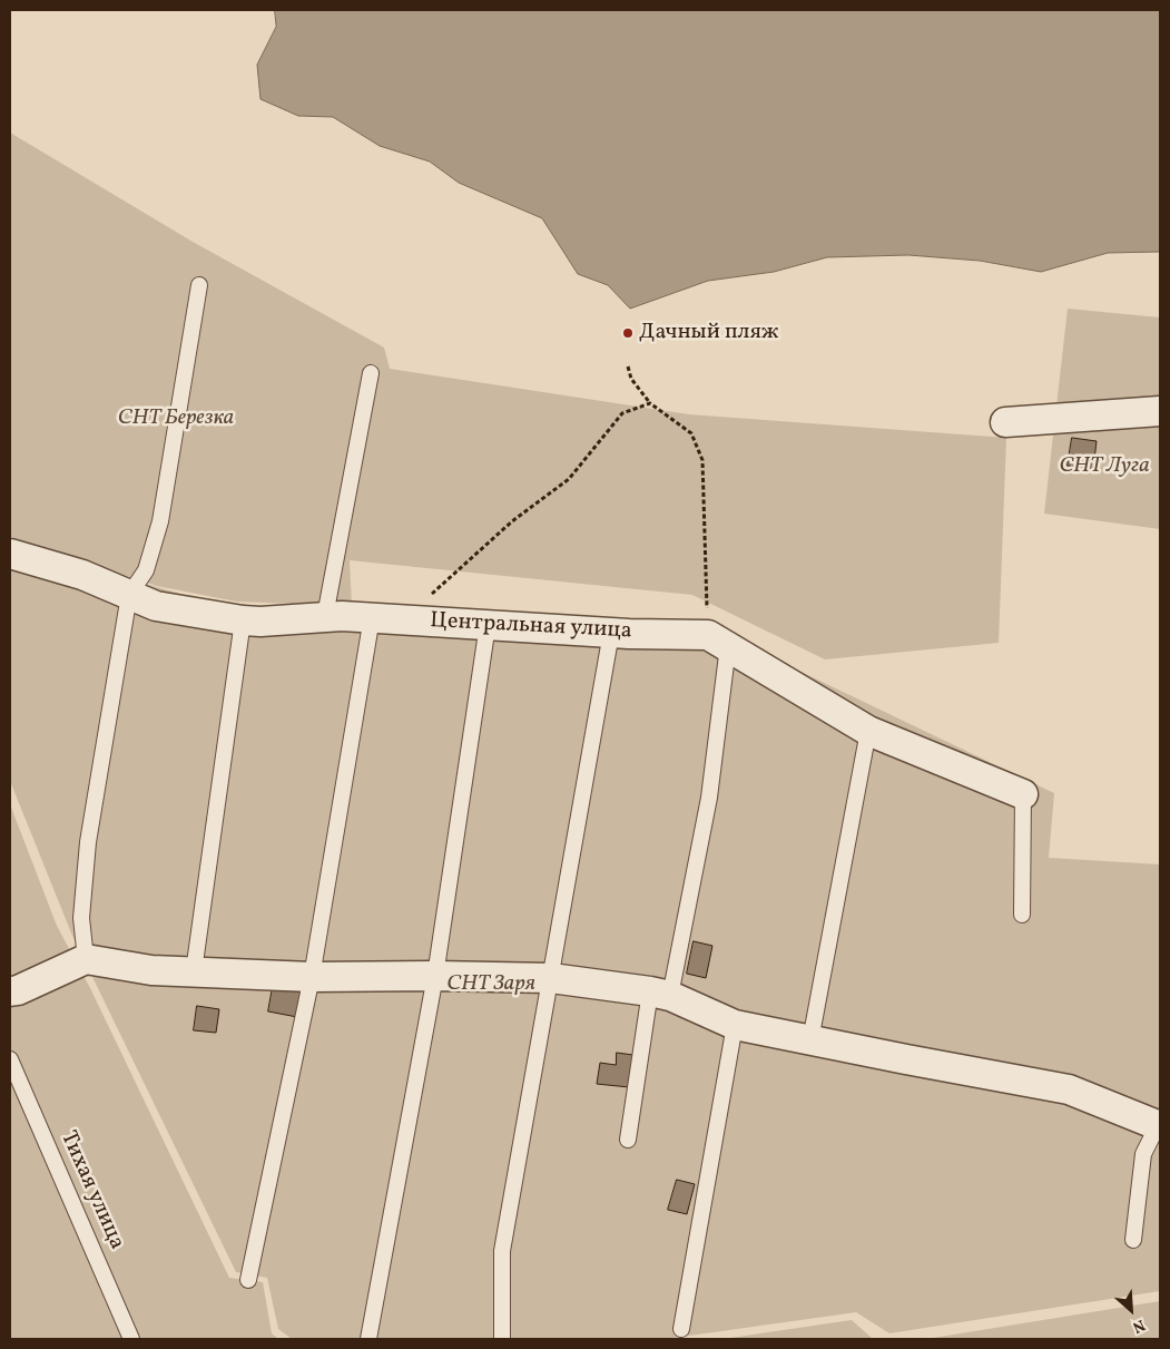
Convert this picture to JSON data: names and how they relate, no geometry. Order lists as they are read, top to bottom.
{
  "streets": {
    "street": ["Центральная улица"],
    "lane": ["Тихая улица"]
  },
  "parks": ["СНТ Березка", "СНТ Луга", "СНТ Заря"],
  "places": ["Дачный пляж"],
  "north": "bottom right"
}
